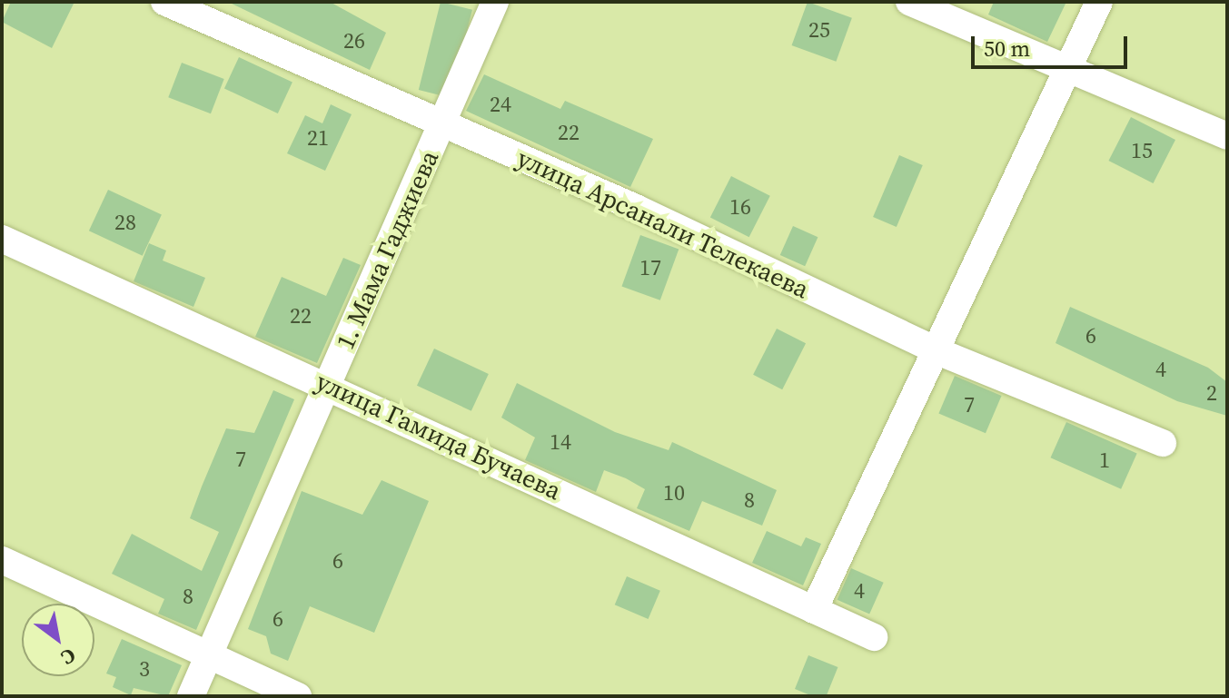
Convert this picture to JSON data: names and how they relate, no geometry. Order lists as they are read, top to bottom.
{
  "streets": {
    "street": ["улица Арсанали Телекаева", "1. Мама Гаджиева", "улица Гамида Бучаева"]
  },
  "crossings": [
    ["улица Арсанали Телекаева", "1. Мама Гаджиева"],
    ["1. Мама Гаджиева", "улица Гамида Бучаева"]
  ],
  "house_numbers": [
    "25",
    "26",
    "24",
    "22",
    "21",
    "15",
    "16",
    "28",
    "17",
    "22",
    "6",
    "4",
    "2",
    "7",
    "14",
    "7",
    "1",
    "10",
    "8",
    "6",
    "4",
    "8",
    "6",
    "3"
  ],
  "scale_bar": "50 m",
  "north": "bottom right"
}
